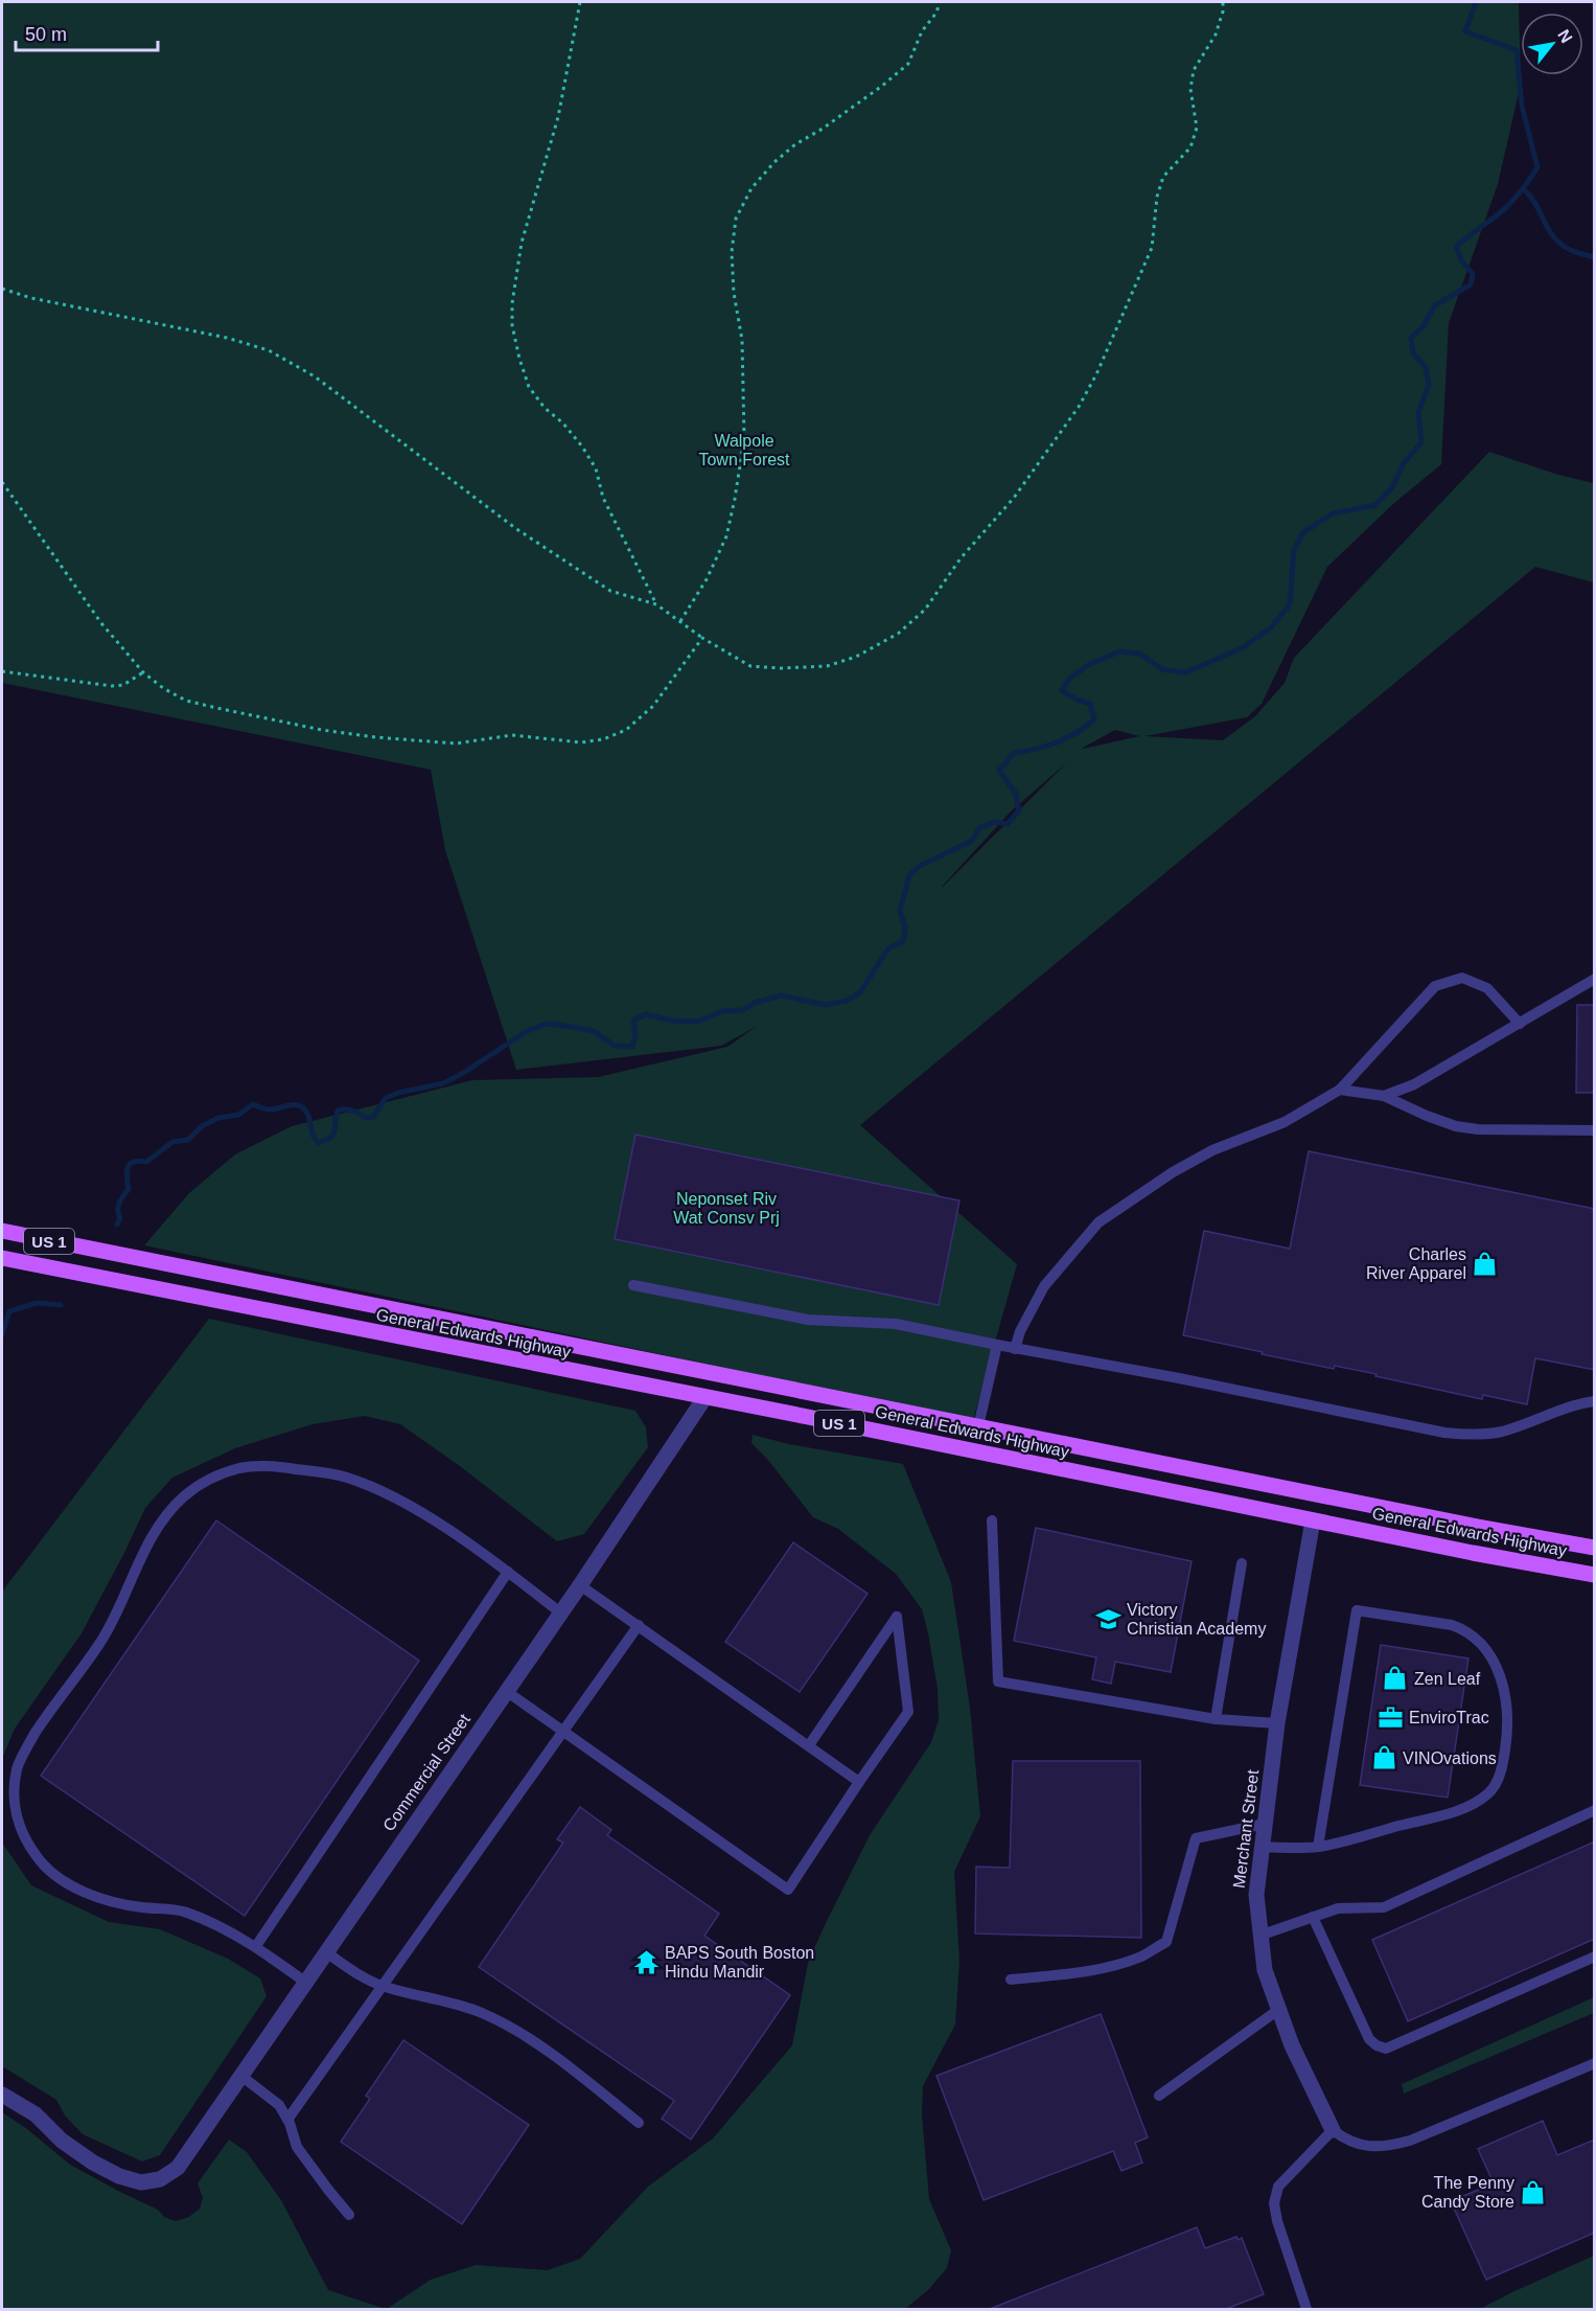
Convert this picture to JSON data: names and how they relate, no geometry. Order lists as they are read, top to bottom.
{
  "streets": {
    "main road": ["US 1", "General Edwards Highway"],
    "street": ["Commercial Street", "Merchant Street"]
  },
  "crossings": [
    ["General Edwards Highway", "Commercial Street"],
    ["General Edwards Highway", "Merchant Street"]
  ],
  "parks": ["Walpole Town Forest", "Neponset Riv Wat Consv Prj"],
  "places": {
    "shop": [
      "Charles River Apparel",
      "Zen Leaf",
      "VINOvations",
      "The Penny Candy Store"
    ],
    "school or university": ["Victory Christian Academy"],
    "office": ["EnviroTrac"],
    "temple": ["BAPS South Boston Hindu Mandir"]
  },
  "scale_bar": "50 m",
  "north": "top right"
}
